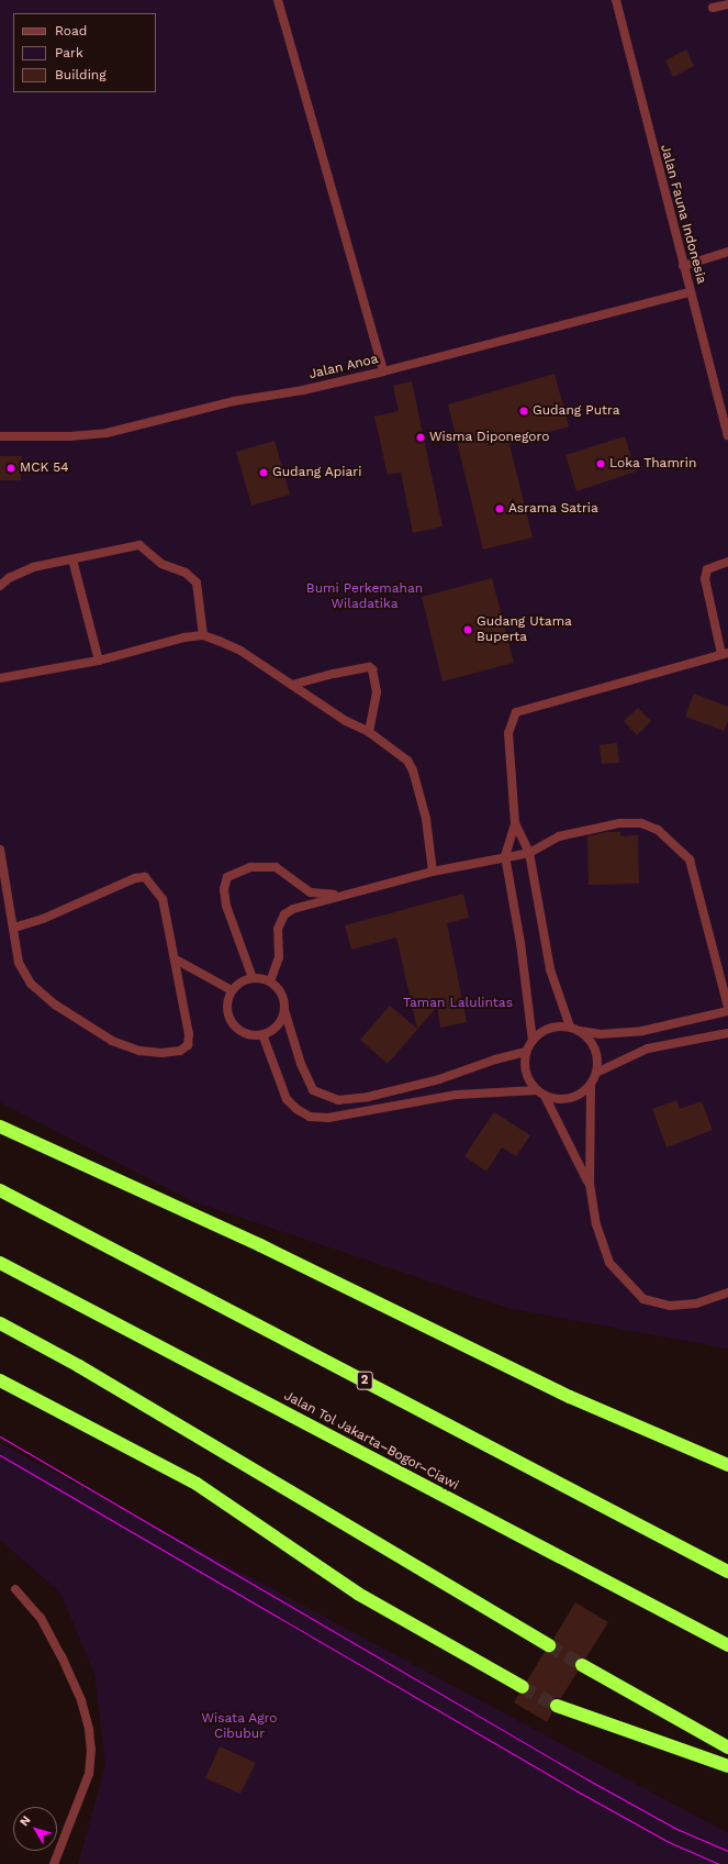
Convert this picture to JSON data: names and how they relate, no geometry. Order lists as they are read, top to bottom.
{
  "streets": {
    "highway": ["2", "Jalan Tol Jakarta–Bogor–Ciawi"],
    "street": ["Jalan Fauna Indonesia", "Jalan Anoa"]
  },
  "crossings": [
    ["Jalan Fauna Indonesia", "Jalan Anoa"]
  ],
  "parks": ["Bumi Perkemahan Wiladatika", "Taman Lalulintas", "Wisata Agro Cibubur"],
  "places": [
    "Gudang Putra",
    "Wisma Diponegoro",
    "Loka Thamrin",
    "MCK 54",
    "Gudang Apiari",
    "Asrama Satria",
    "Gudang Utama Buperta"
  ],
  "legend": ["Road", "Park", "Building"],
  "north": "top left"
}
